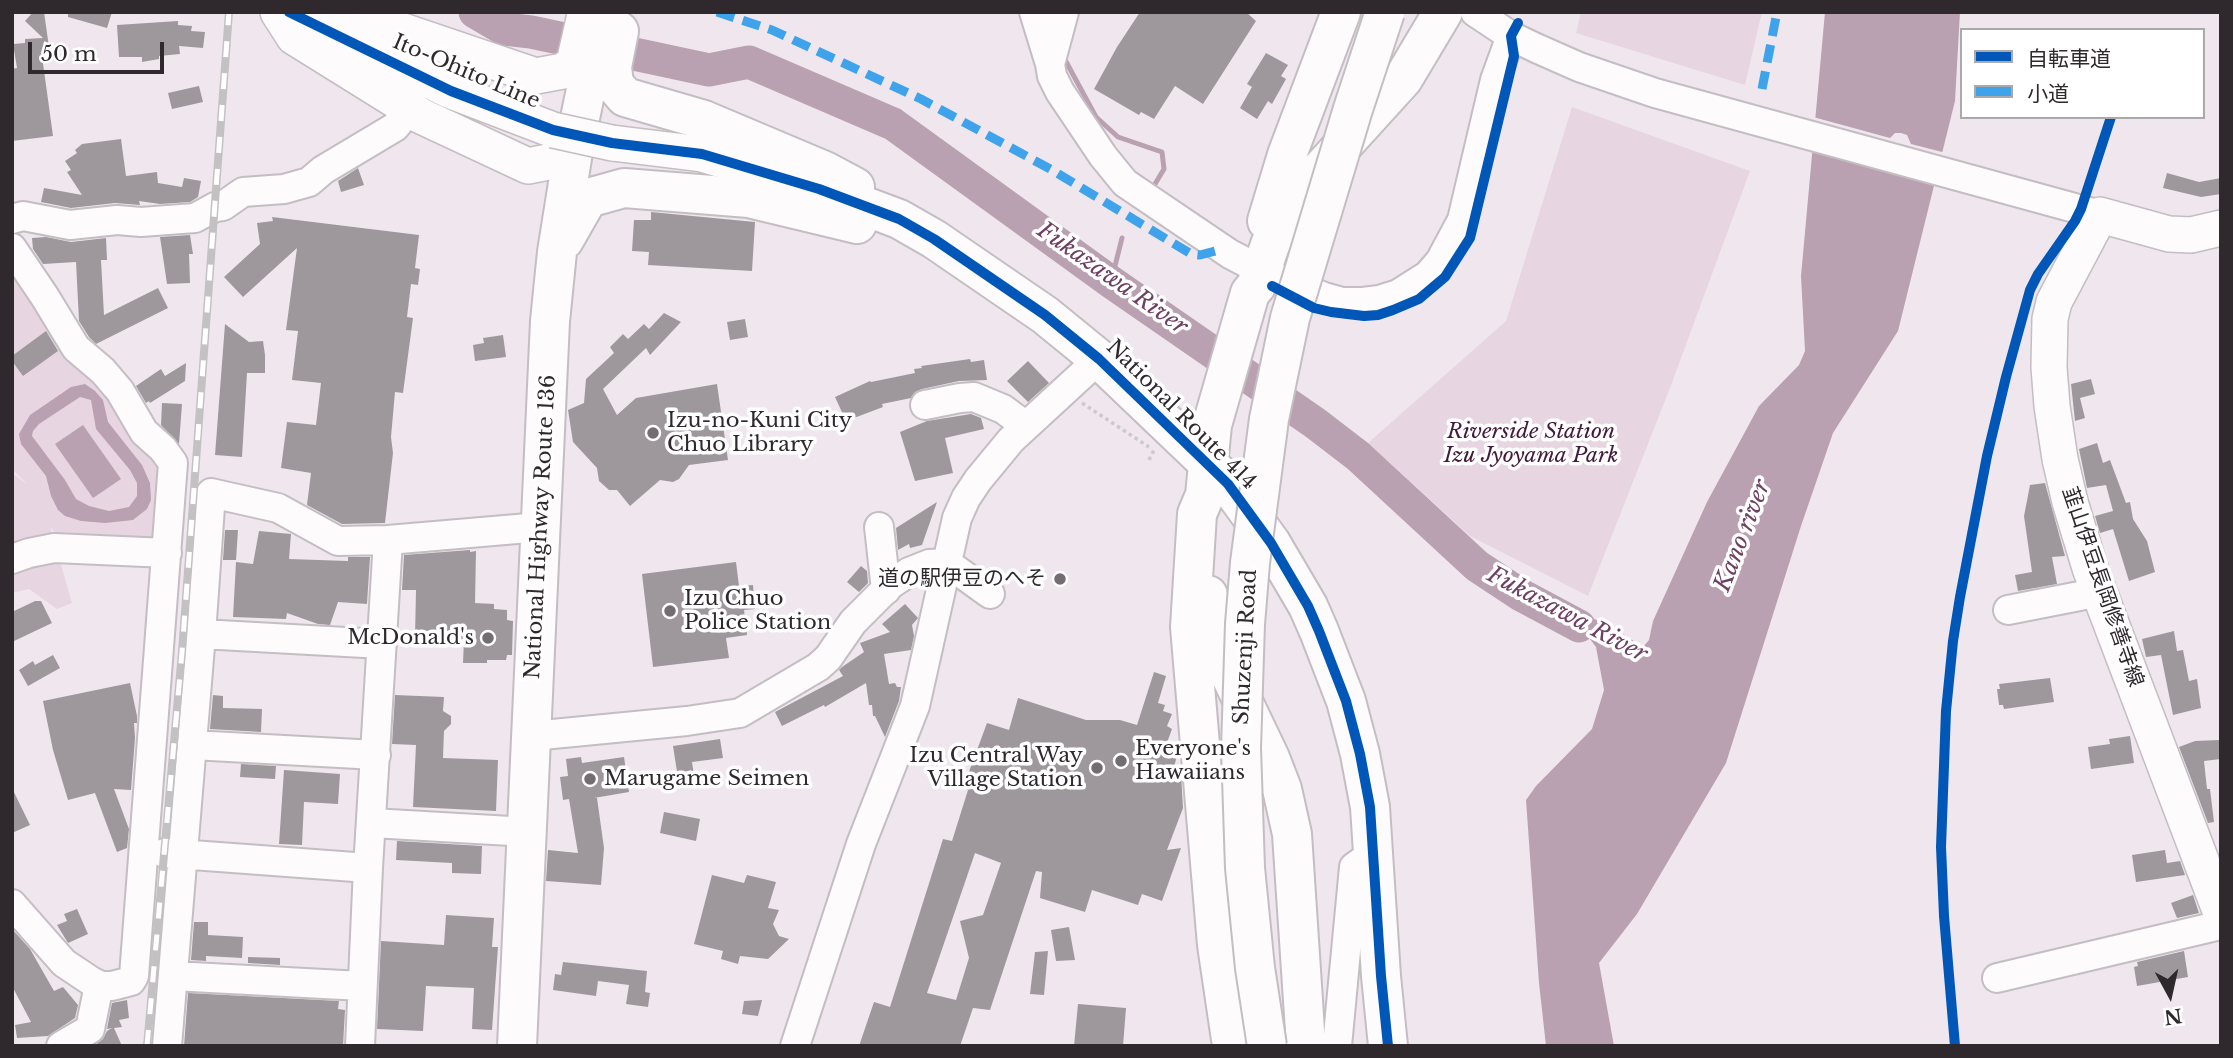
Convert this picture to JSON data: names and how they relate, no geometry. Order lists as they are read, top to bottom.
{
  "streets": {
    "highway": ["National Route 414", "National Highway Route 136", "Shuzenji Road"],
    "main road": ["Ito-Ohito Line", "韮山伊豆長岡修善寺線"]
  },
  "crossings": [
    ["Ito-Ohito Line", "National Route 414"],
    ["Ito-Ohito Line", "National Highway Route 136"]
  ],
  "water": ["Fukazawa River", "Kano river"],
  "parks": ["Riverside Station Izu Jyoyama Park"],
  "places": [
    "Izu-no-Kuni City Chuo Library",
    "道の駅伊豆のへそ",
    "Izu Chuo Police Station",
    "McDonald's",
    "Everyone's Hawaiians",
    "Izu Central Way Village Station",
    "Marugame Seimen"
  ],
  "legend": ["自転車道", "小道"],
  "scale_bar": "50 m",
  "north": "bottom"
}
